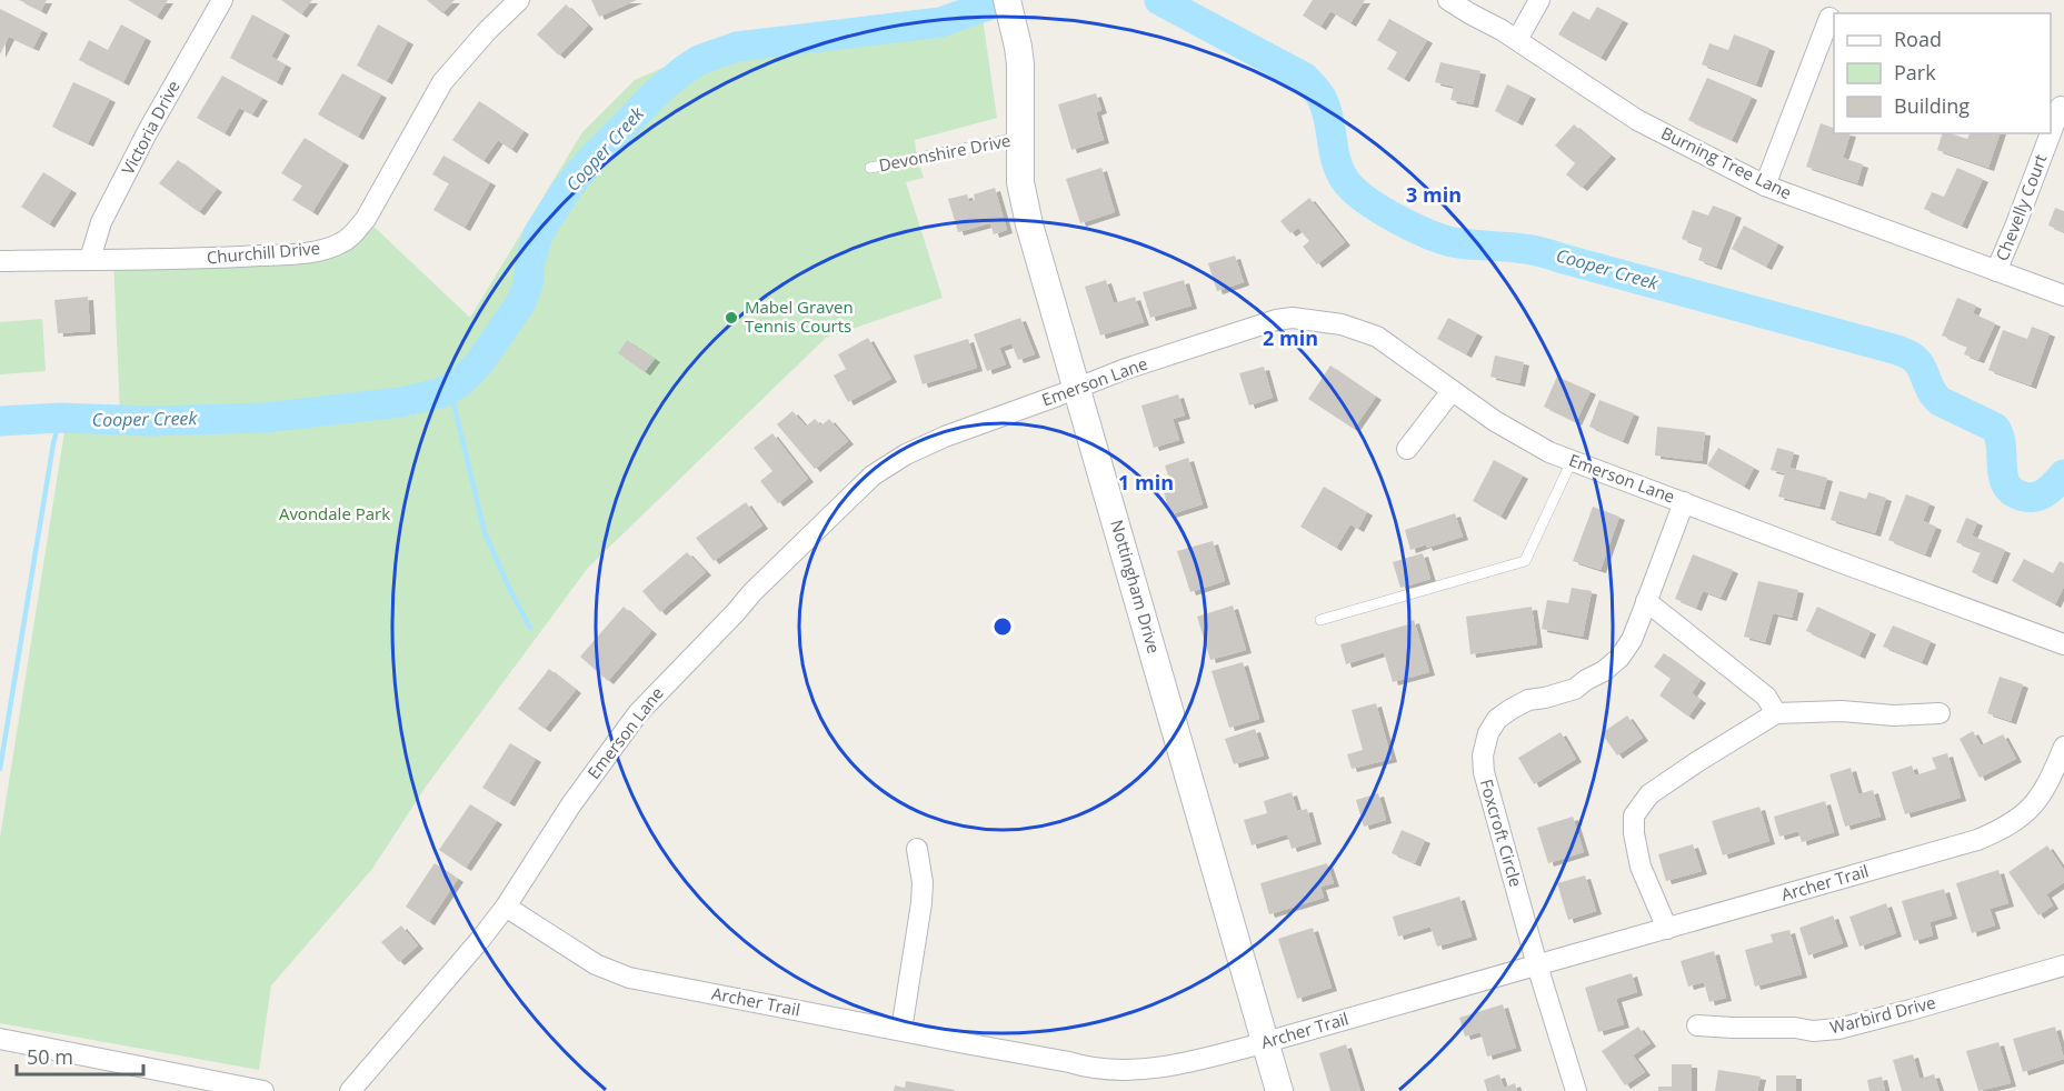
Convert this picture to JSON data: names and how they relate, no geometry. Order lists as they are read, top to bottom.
{
  "streets": {
    "street": [
      "Victoria Drive",
      "Burning Tree Lane",
      "Chevelly Court",
      "Churchill Drive",
      "Emerson Lane",
      "Nottingham Drive",
      "Foxcroft Circle",
      "Archer Trail",
      "Warbird Drive"
    ],
    "lane": ["Devonshire Drive"]
  },
  "crossings": [
    ["Victoria Drive", "Churchill Drive"],
    ["Devonshire Drive", "Nottingham Drive"],
    ["Burning Tree Lane", "Chevelly Court"],
    ["Emerson Lane", "Nottingham Drive"],
    ["Emerson Lane", "Foxcroft Circle"],
    ["Emerson Lane", "Archer Trail"],
    ["Nottingham Drive", "Archer Trail"],
    ["Foxcroft Circle", "Archer Trail"]
  ],
  "water": ["Cooper Creek"],
  "parks": ["Avondale Park"],
  "places": ["Mabel Graven Tennis Courts"],
  "legend": ["Road", "Park", "Building"],
  "scale_bar": "50 m",
  "rings": ["3 min", "2 min", "1 min"]
}
